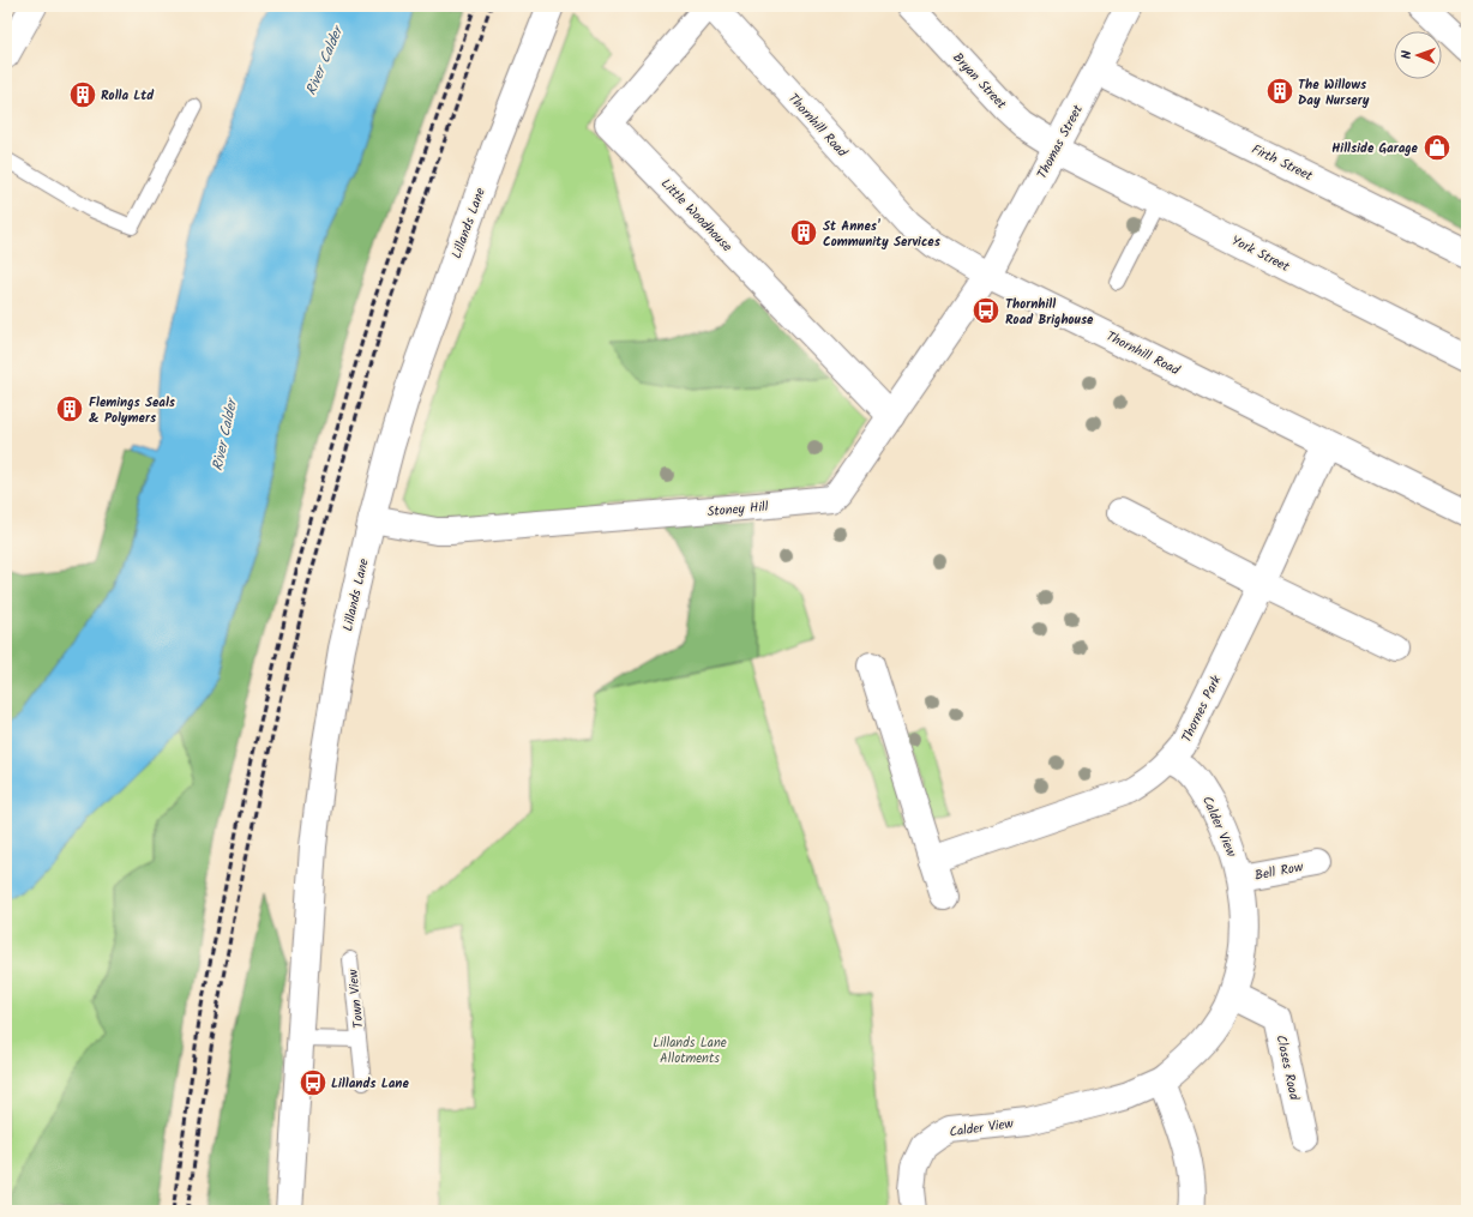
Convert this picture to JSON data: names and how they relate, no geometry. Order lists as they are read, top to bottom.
{
  "streets": {
    "street": [
      "Bryan Street",
      "Thornhill Road",
      "Thomas Street",
      "Firth Street",
      "Little Woodhouse",
      "Lillands Lane",
      "York Street",
      "Stoney Hill",
      "Thornes Park",
      "Calder View",
      "Bell Row",
      "Closes Road"
    ],
    "lane": ["Town View"]
  },
  "crossings": [
    ["Bryan Street", "Thomas Street"],
    ["Bryan Street", "York Street"],
    ["Thornhill Road", "Thomas Street"],
    ["Thornhill Road", "Little Woodhouse"],
    ["Thornhill Road", "Stoney Hill"],
    ["Thornhill Road", "Thornes Park"],
    ["Thomas Street", "Firth Street"],
    ["Thomas Street", "York Street"],
    ["Thomas Street", "Stoney Hill"],
    ["Little Woodhouse", "Stoney Hill"],
    ["Lillands Lane", "Stoney Hill"],
    ["Lillands Lane", "Town View"],
    ["Thornes Park", "Calder View"],
    ["Calder View", "Bell Row"],
    ["Calder View", "Closes Road"]
  ],
  "water": ["River Calder"],
  "parks": ["Lillands Lane Allotments"],
  "places": {
    "building": [
      "The Willows Day Nursery",
      "Rolla Ltd",
      "St Annes' Community Services",
      "Flemings Seals & Polymers"
    ],
    "shop": ["Hillside Garage"],
    "bus stop": ["Thornhill Road Brighouse", "Lillands Lane"]
  },
  "north": "left"
}
